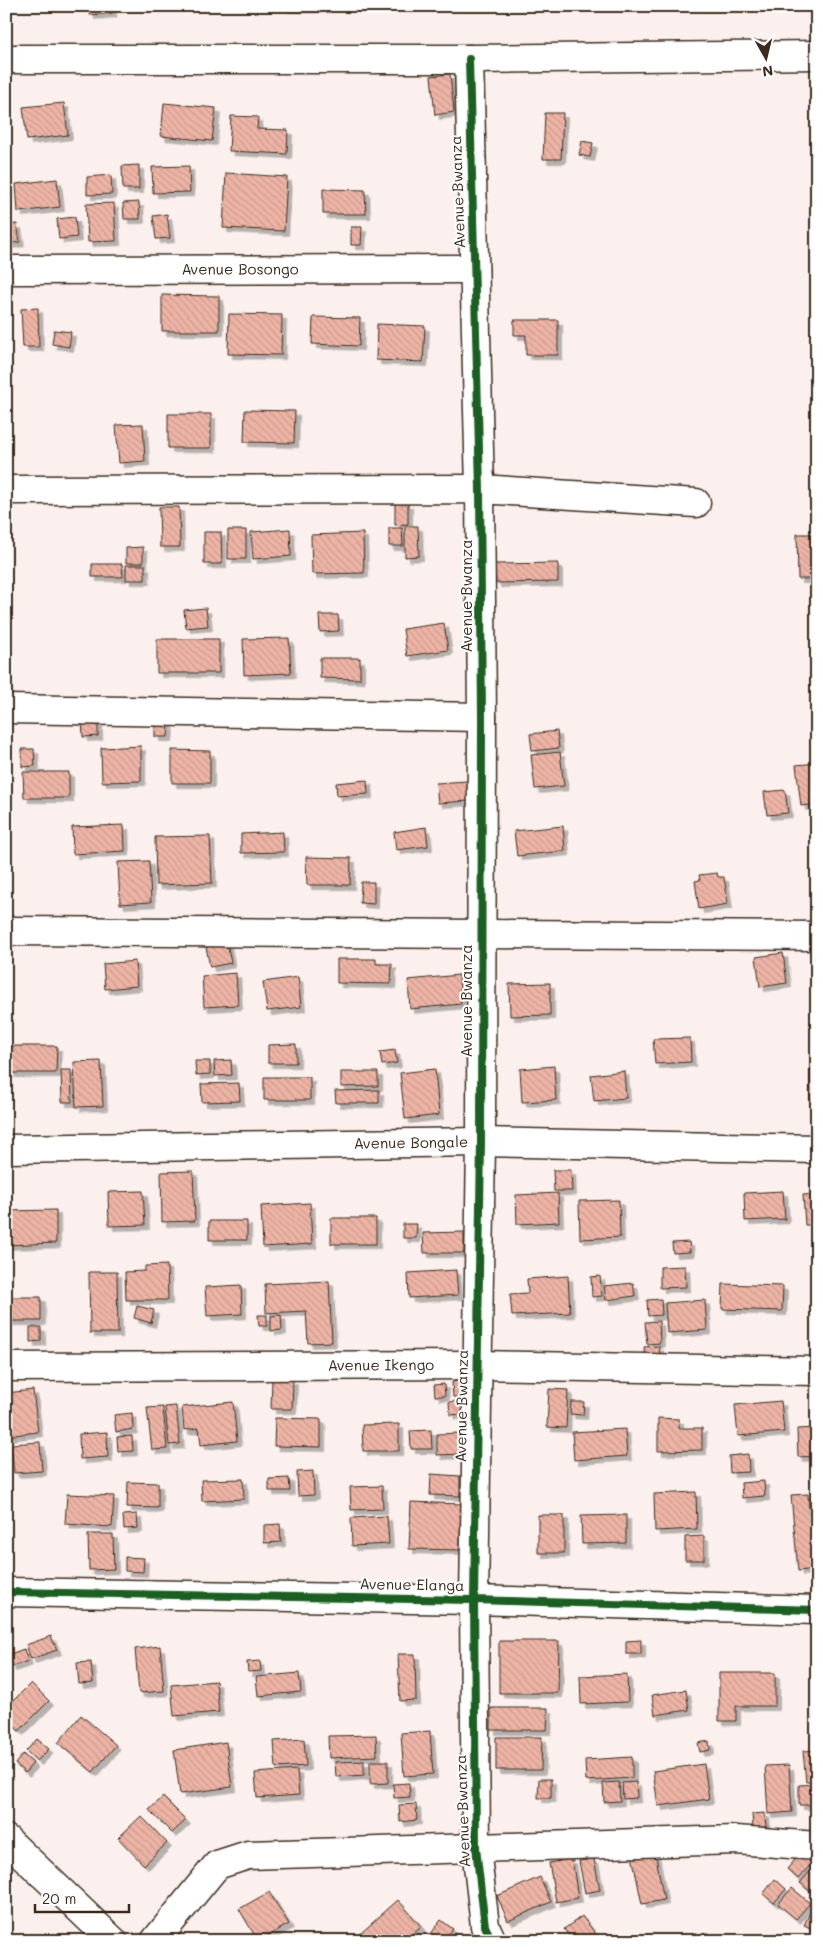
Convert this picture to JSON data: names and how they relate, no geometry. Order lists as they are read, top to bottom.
{
  "streets": {
    "street": [
      "Avenue Bwanza",
      "Avenue Bosongo",
      "Avenue Bongale",
      "Avenue Ikengo",
      "Avenue Elanga"
    ]
  },
  "crossings": [
    ["Avenue Bwanza", "Avenue Bosongo"],
    ["Avenue Bwanza", "Avenue Bongale"],
    ["Avenue Bwanza", "Avenue Ikengo"],
    ["Avenue Bwanza", "Avenue Elanga"]
  ],
  "scale_bar": "20 m",
  "north": "bottom"
}
